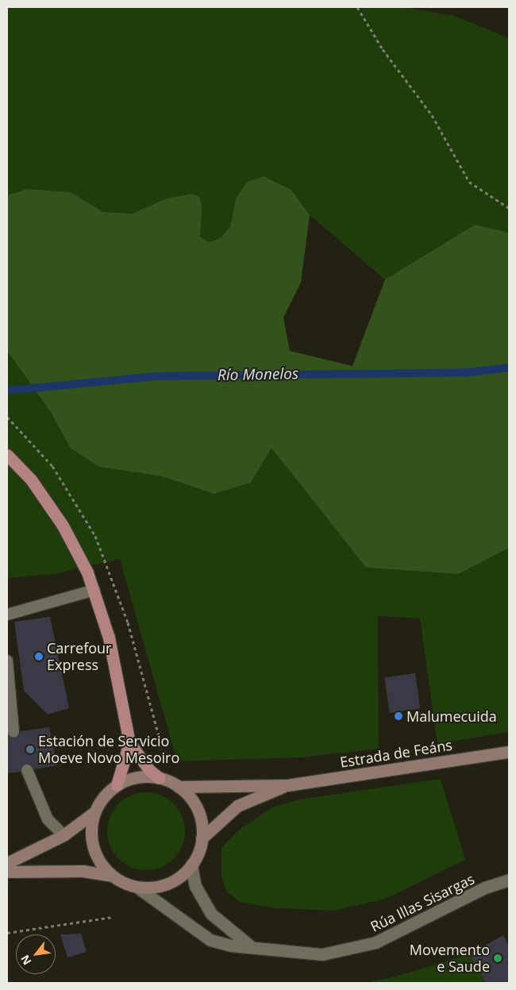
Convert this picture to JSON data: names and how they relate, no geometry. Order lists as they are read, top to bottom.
{
  "streets": {
    "street": ["Estrada de Feáns", "Rúa Illas Sisargas"]
  },
  "crossings": [
    ["Estrada de Feáns", "Rúa Illas Sisargas"]
  ],
  "water": ["Río Monelos"],
  "places": [
    "Carrefour Express",
    "Malumecuida",
    "Estación de Servicio Moeve Novo Mesoiro",
    "Movemento e Saude"
  ],
  "north": "bottom left"
}
